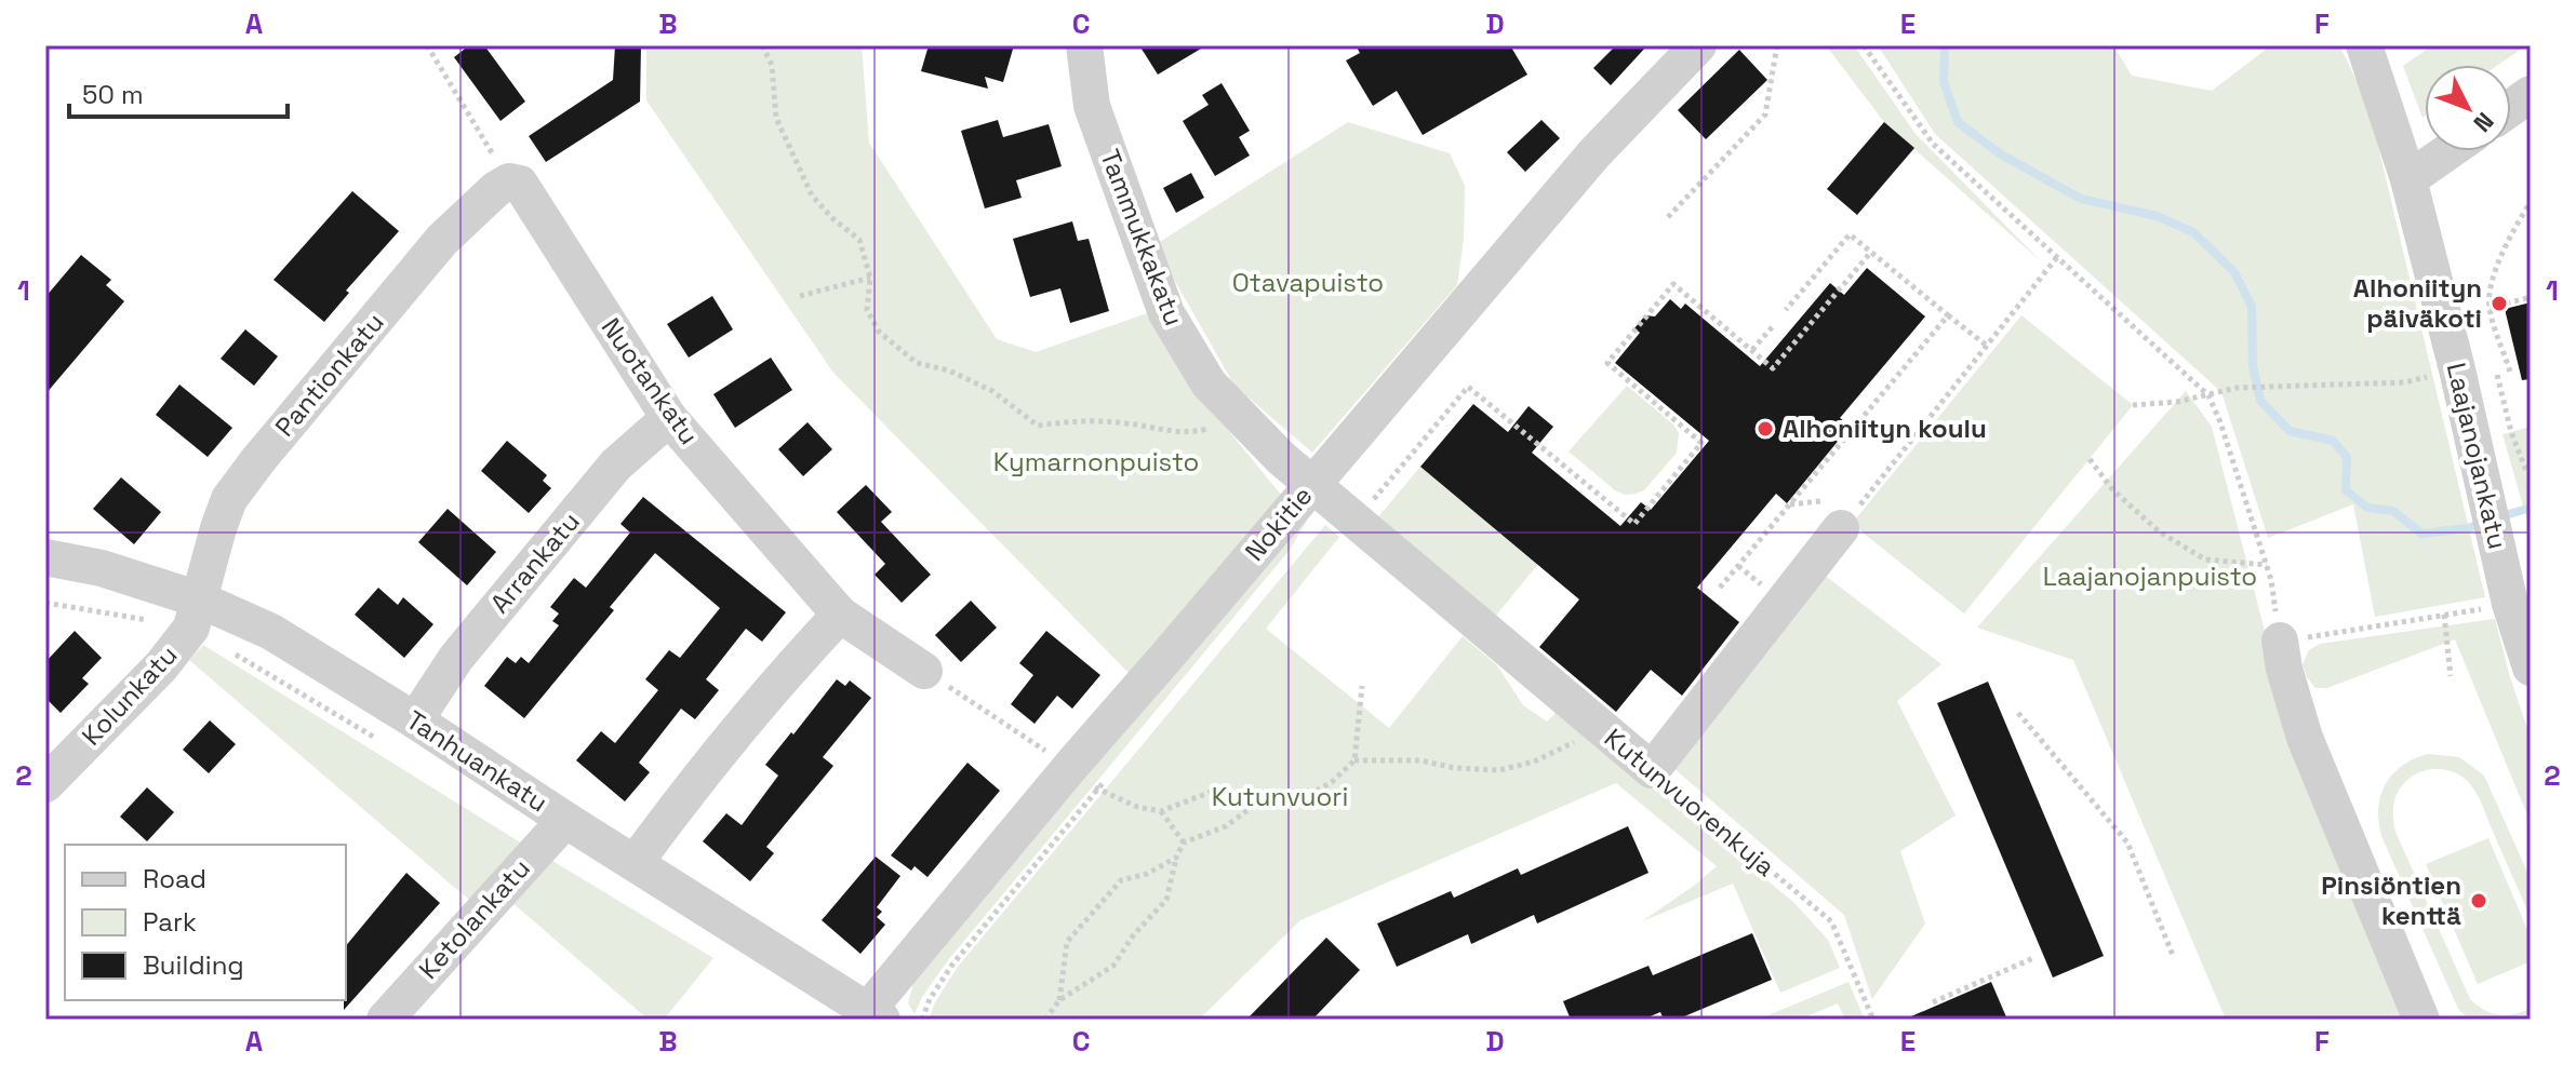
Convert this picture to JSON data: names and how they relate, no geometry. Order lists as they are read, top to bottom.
{
  "streets": {
    "street": [
      "Tammukkakatu",
      "Pantionkatu",
      "Nuotankatu",
      "Laajanojankatu",
      "Nokitie",
      "Arrankatu",
      "Kolunkatu",
      "Tanhuankatu",
      "Kutunvuorenkuja",
      "Ketolankatu"
    ]
  },
  "crossings": [
    ["Tammukkakatu", "Nokitie"],
    ["Tammukkakatu", "Kutunvuorenkuja"],
    ["Pantionkatu", "Nuotankatu"],
    ["Pantionkatu", "Kolunkatu"],
    ["Pantionkatu", "Tanhuankatu"],
    ["Nuotankatu", "Arrankatu"],
    ["Nokitie", "Tanhuankatu"],
    ["Arrankatu", "Tanhuankatu"],
    ["Kolunkatu", "Tanhuankatu"],
    ["Tanhuankatu", "Ketolankatu"]
  ],
  "parks": [
    "Otavapuisto",
    "Kymarnonpuisto",
    "Laajanojanpuisto",
    "Kutunvuori"
  ],
  "places": ["Alhoniityn päiväkoti", "Alhoniityn koulu", "Pinsiöntien kenttä"],
  "legend": ["Road", "Park", "Building"],
  "scale_bar": "50 m",
  "north": "bottom right",
  "grid": {
    "columns": [
      "A",
      "B",
      "C",
      "D",
      "E",
      "F"
    ],
    "rows": ["1", "2"]
  }
}
